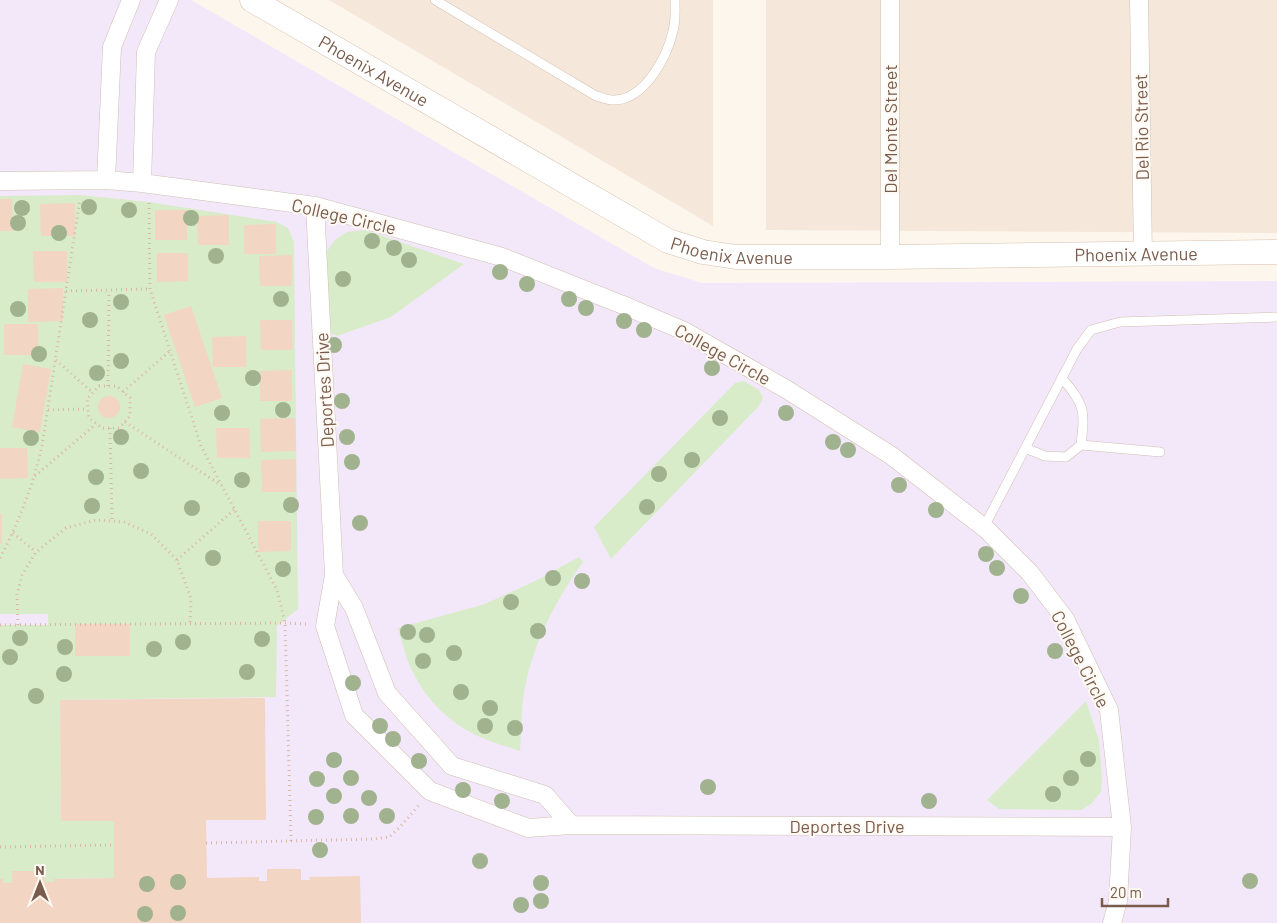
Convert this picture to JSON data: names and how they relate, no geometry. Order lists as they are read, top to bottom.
{
  "streets": {
    "street": [
      "Phoenix Avenue",
      "Del Rio Street",
      "Del Monte Street",
      "College Circle",
      "Deportes Drive"
    ]
  },
  "crossings": [
    ["Phoenix Avenue", "Del Rio Street"],
    ["Phoenix Avenue", "Del Monte Street"],
    ["College Circle", "Deportes Drive"]
  ],
  "scale_bar": "20 m",
  "north": "top"
}
